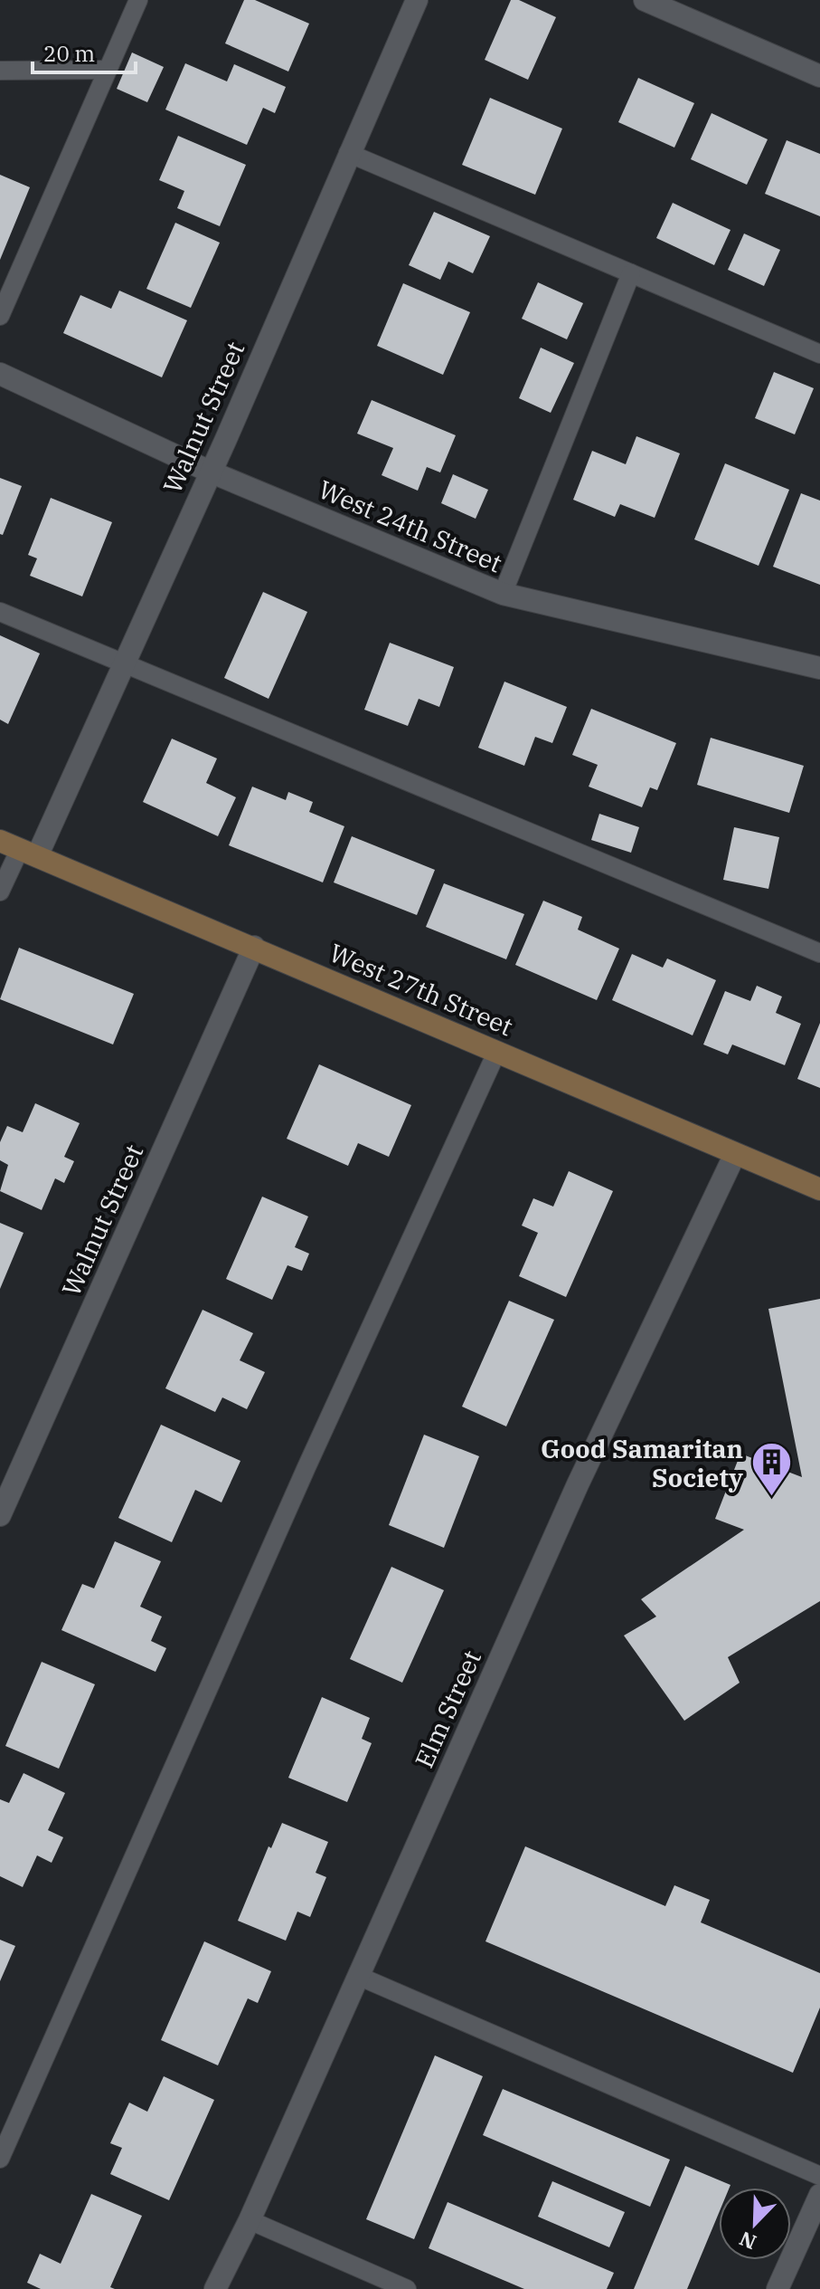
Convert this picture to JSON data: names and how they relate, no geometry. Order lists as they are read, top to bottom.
{
  "streets": {
    "main road": ["West 27th Street"],
    "street": ["Walnut Street", "West 24th Street", "Elm Street"]
  },
  "crossings": [
    ["Walnut Street", "West 24th Street"],
    ["Walnut Street", "West 27th Street"],
    ["West 27th Street", "Elm Street"]
  ],
  "places": {
    "building": ["Good Samaritan Society"]
  },
  "scale_bar": "20 m",
  "north": "bottom left"
}
